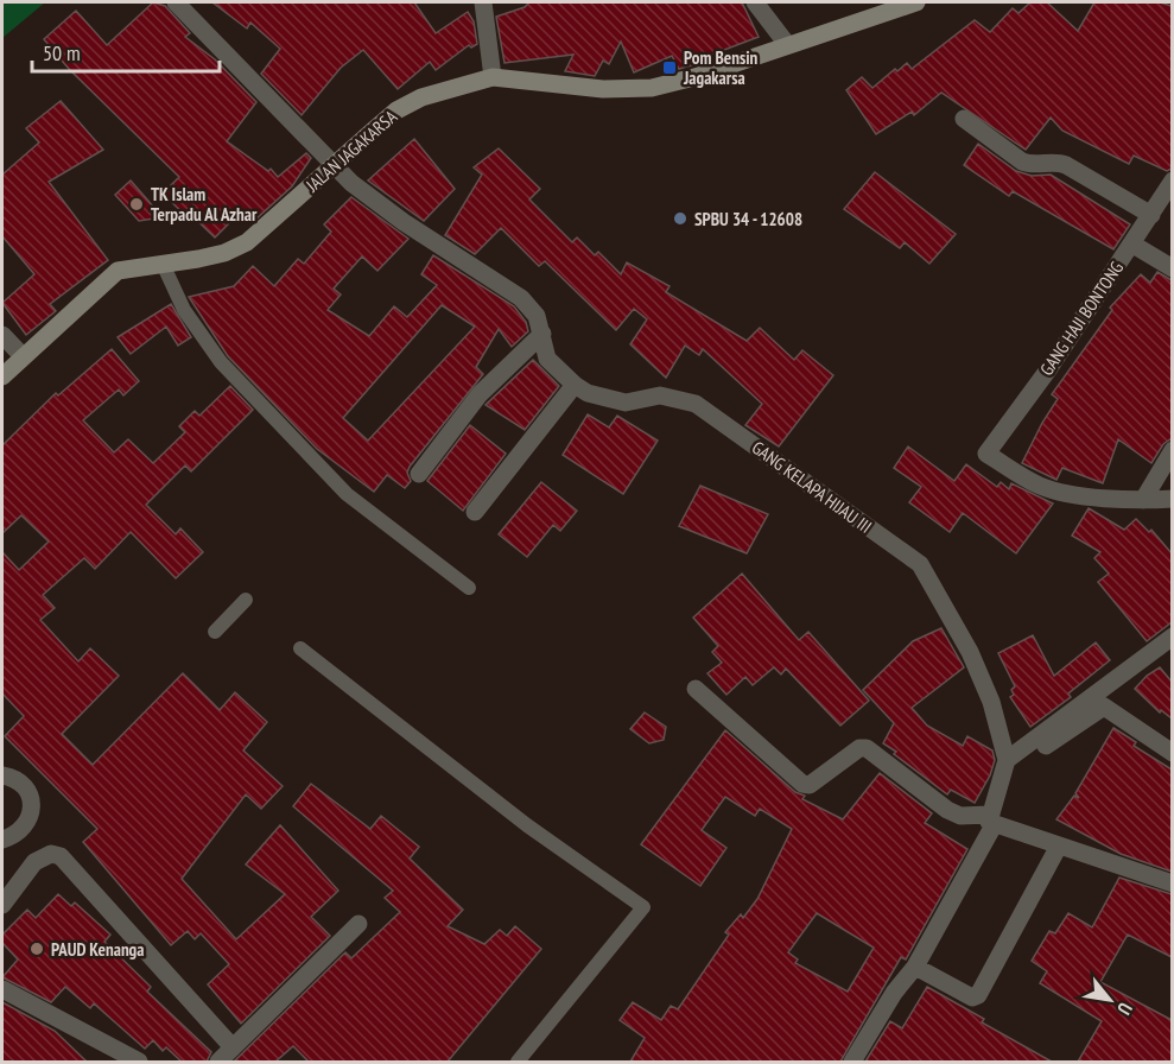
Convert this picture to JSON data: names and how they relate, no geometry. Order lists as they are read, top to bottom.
{
  "streets": {
    "main road": ["JALAN JAGAKARSA"],
    "street": ["GANG HAJI BONTONG", "GANG KELAPA HIJAU III"]
  },
  "crossings": [
    ["JALAN JAGAKARSA", "GANG KELAPA HIJAU III"]
  ],
  "places": {
    "transit": ["Pom Bensin Jagakarsa"],
    "other": ["TK Islam Terpadu Al Azhar", "SPBU 34 - 12608", "PAUD Kenanga"]
  },
  "scale_bar": "50 m",
  "north": "bottom right"
}
